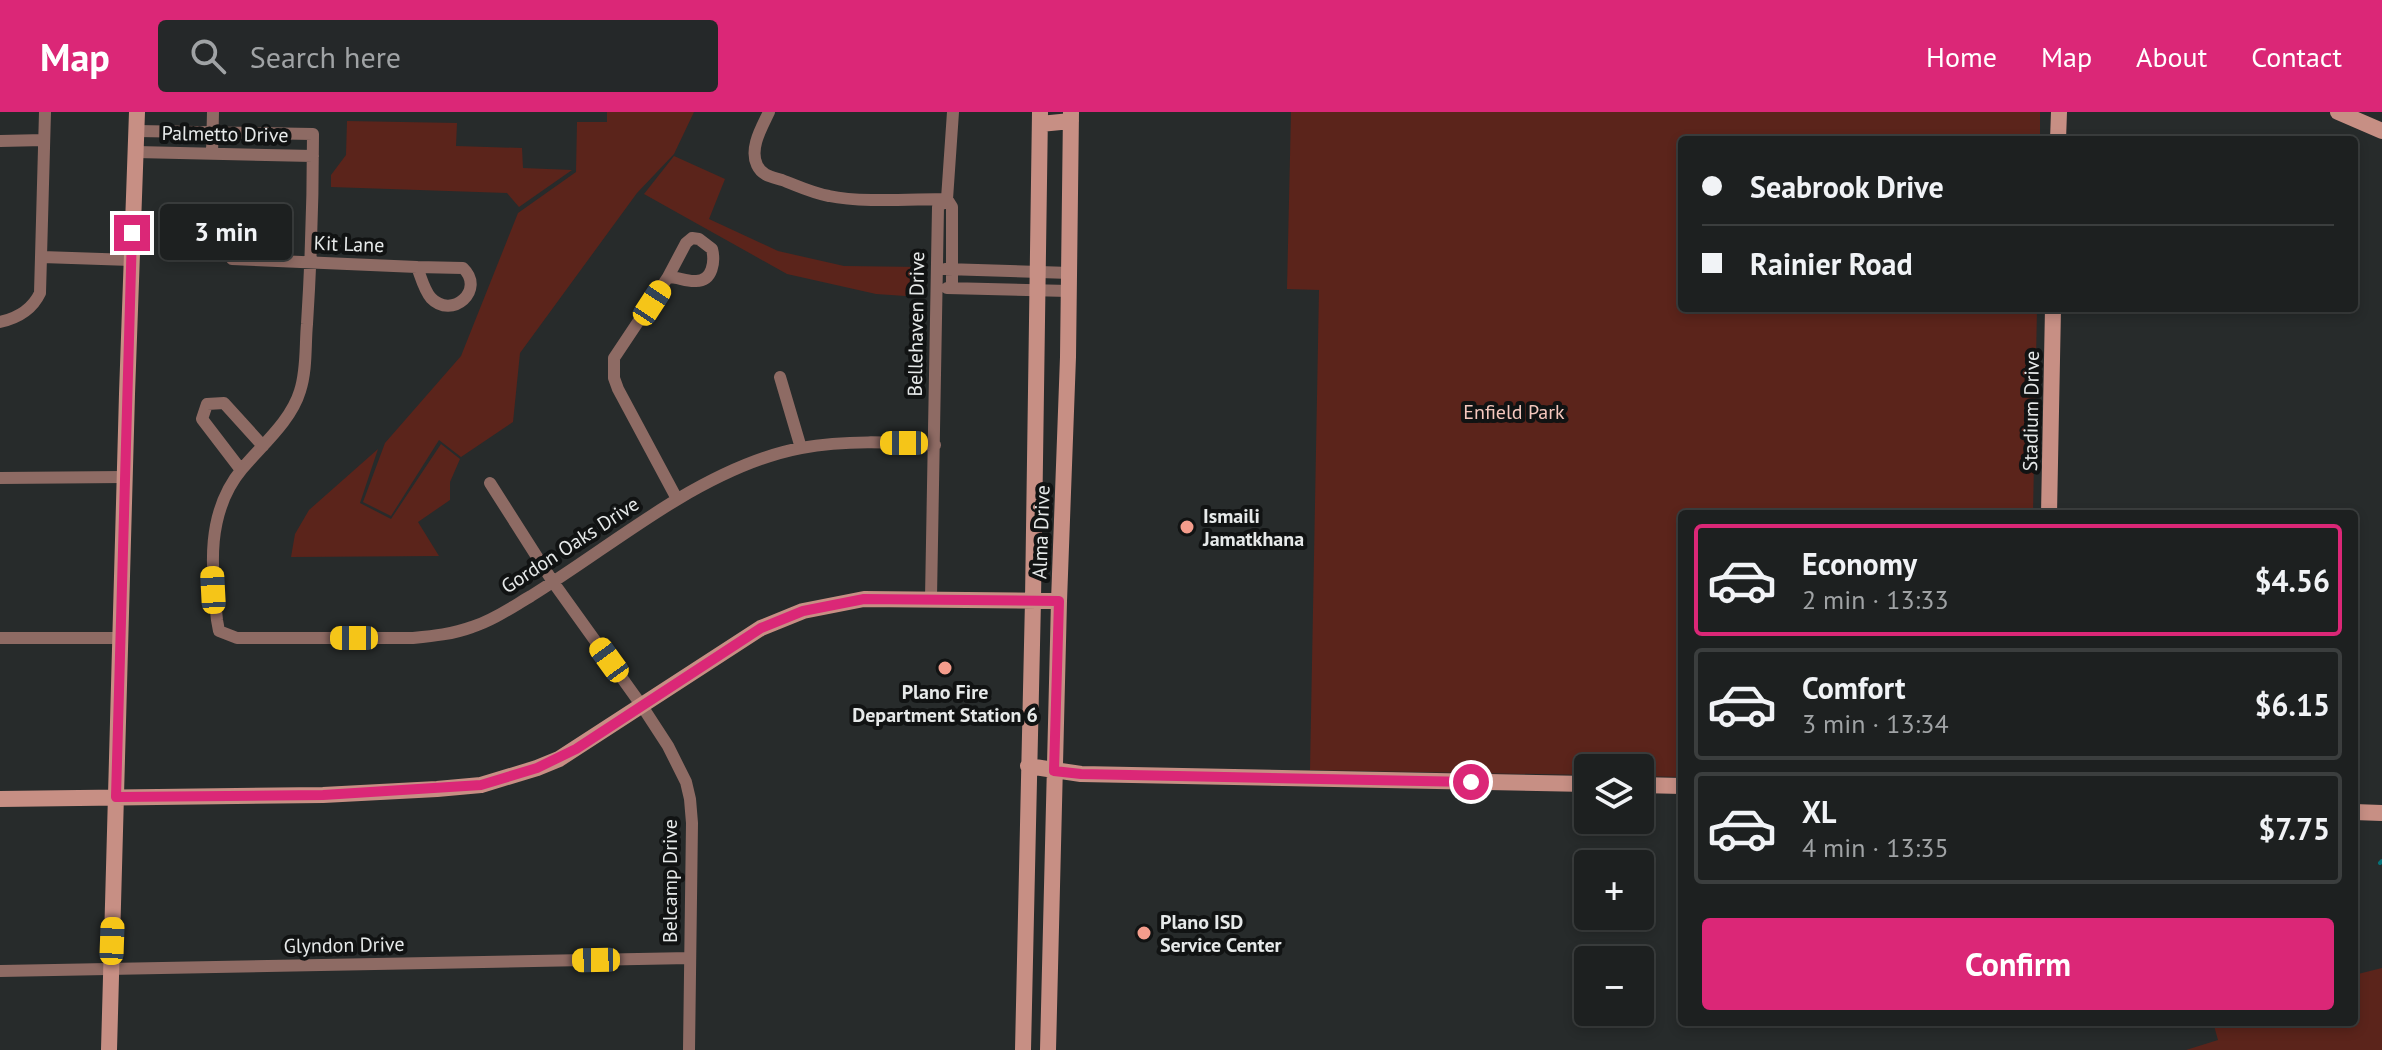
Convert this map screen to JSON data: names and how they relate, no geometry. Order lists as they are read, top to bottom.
{
  "streets": {
    "street": [
      "Palmetto Drive",
      "Kit Lane",
      "Bellehaven Drive",
      "Stadium Drive",
      "Alma Drive",
      "Gordon Oaks Drive",
      "Belcamp Drive",
      "Glyndon Drive"
    ]
  },
  "crossings": [
    ["Bellehaven Drive", "Gordon Oaks Drive"],
    ["Gordon Oaks Drive", "Belcamp Drive"],
    ["Belcamp Drive", "Glyndon Drive"]
  ],
  "parks": ["Enfield Park"],
  "places": ["Ismaili Jamatkhana", "Plano Fire Department Station 6", "Plano ISD Service Center"],
  "page": {
    "header": "Map",
    "search": "Search here",
    "nav": [
      "Home",
      "Map",
      "About",
      "Contact"
    ],
    "banner": ["Seabrook Drive", "Rainier Road"],
    "bubble": "3 min",
    "list": [
      {
        "name": "Economy",
        "note": "2 min · 13:33",
        "value": "$4.56"
      },
      {
        "name": "Comfort",
        "note": "3 min · 13:34",
        "value": "$6.15"
      },
      {
        "name": "XL",
        "note": "4 min · 13:35",
        "value": "$7.75"
      }
    ],
    "map_buttons": ["+", "−"],
    "buttons": "Confirm"
  }
}
